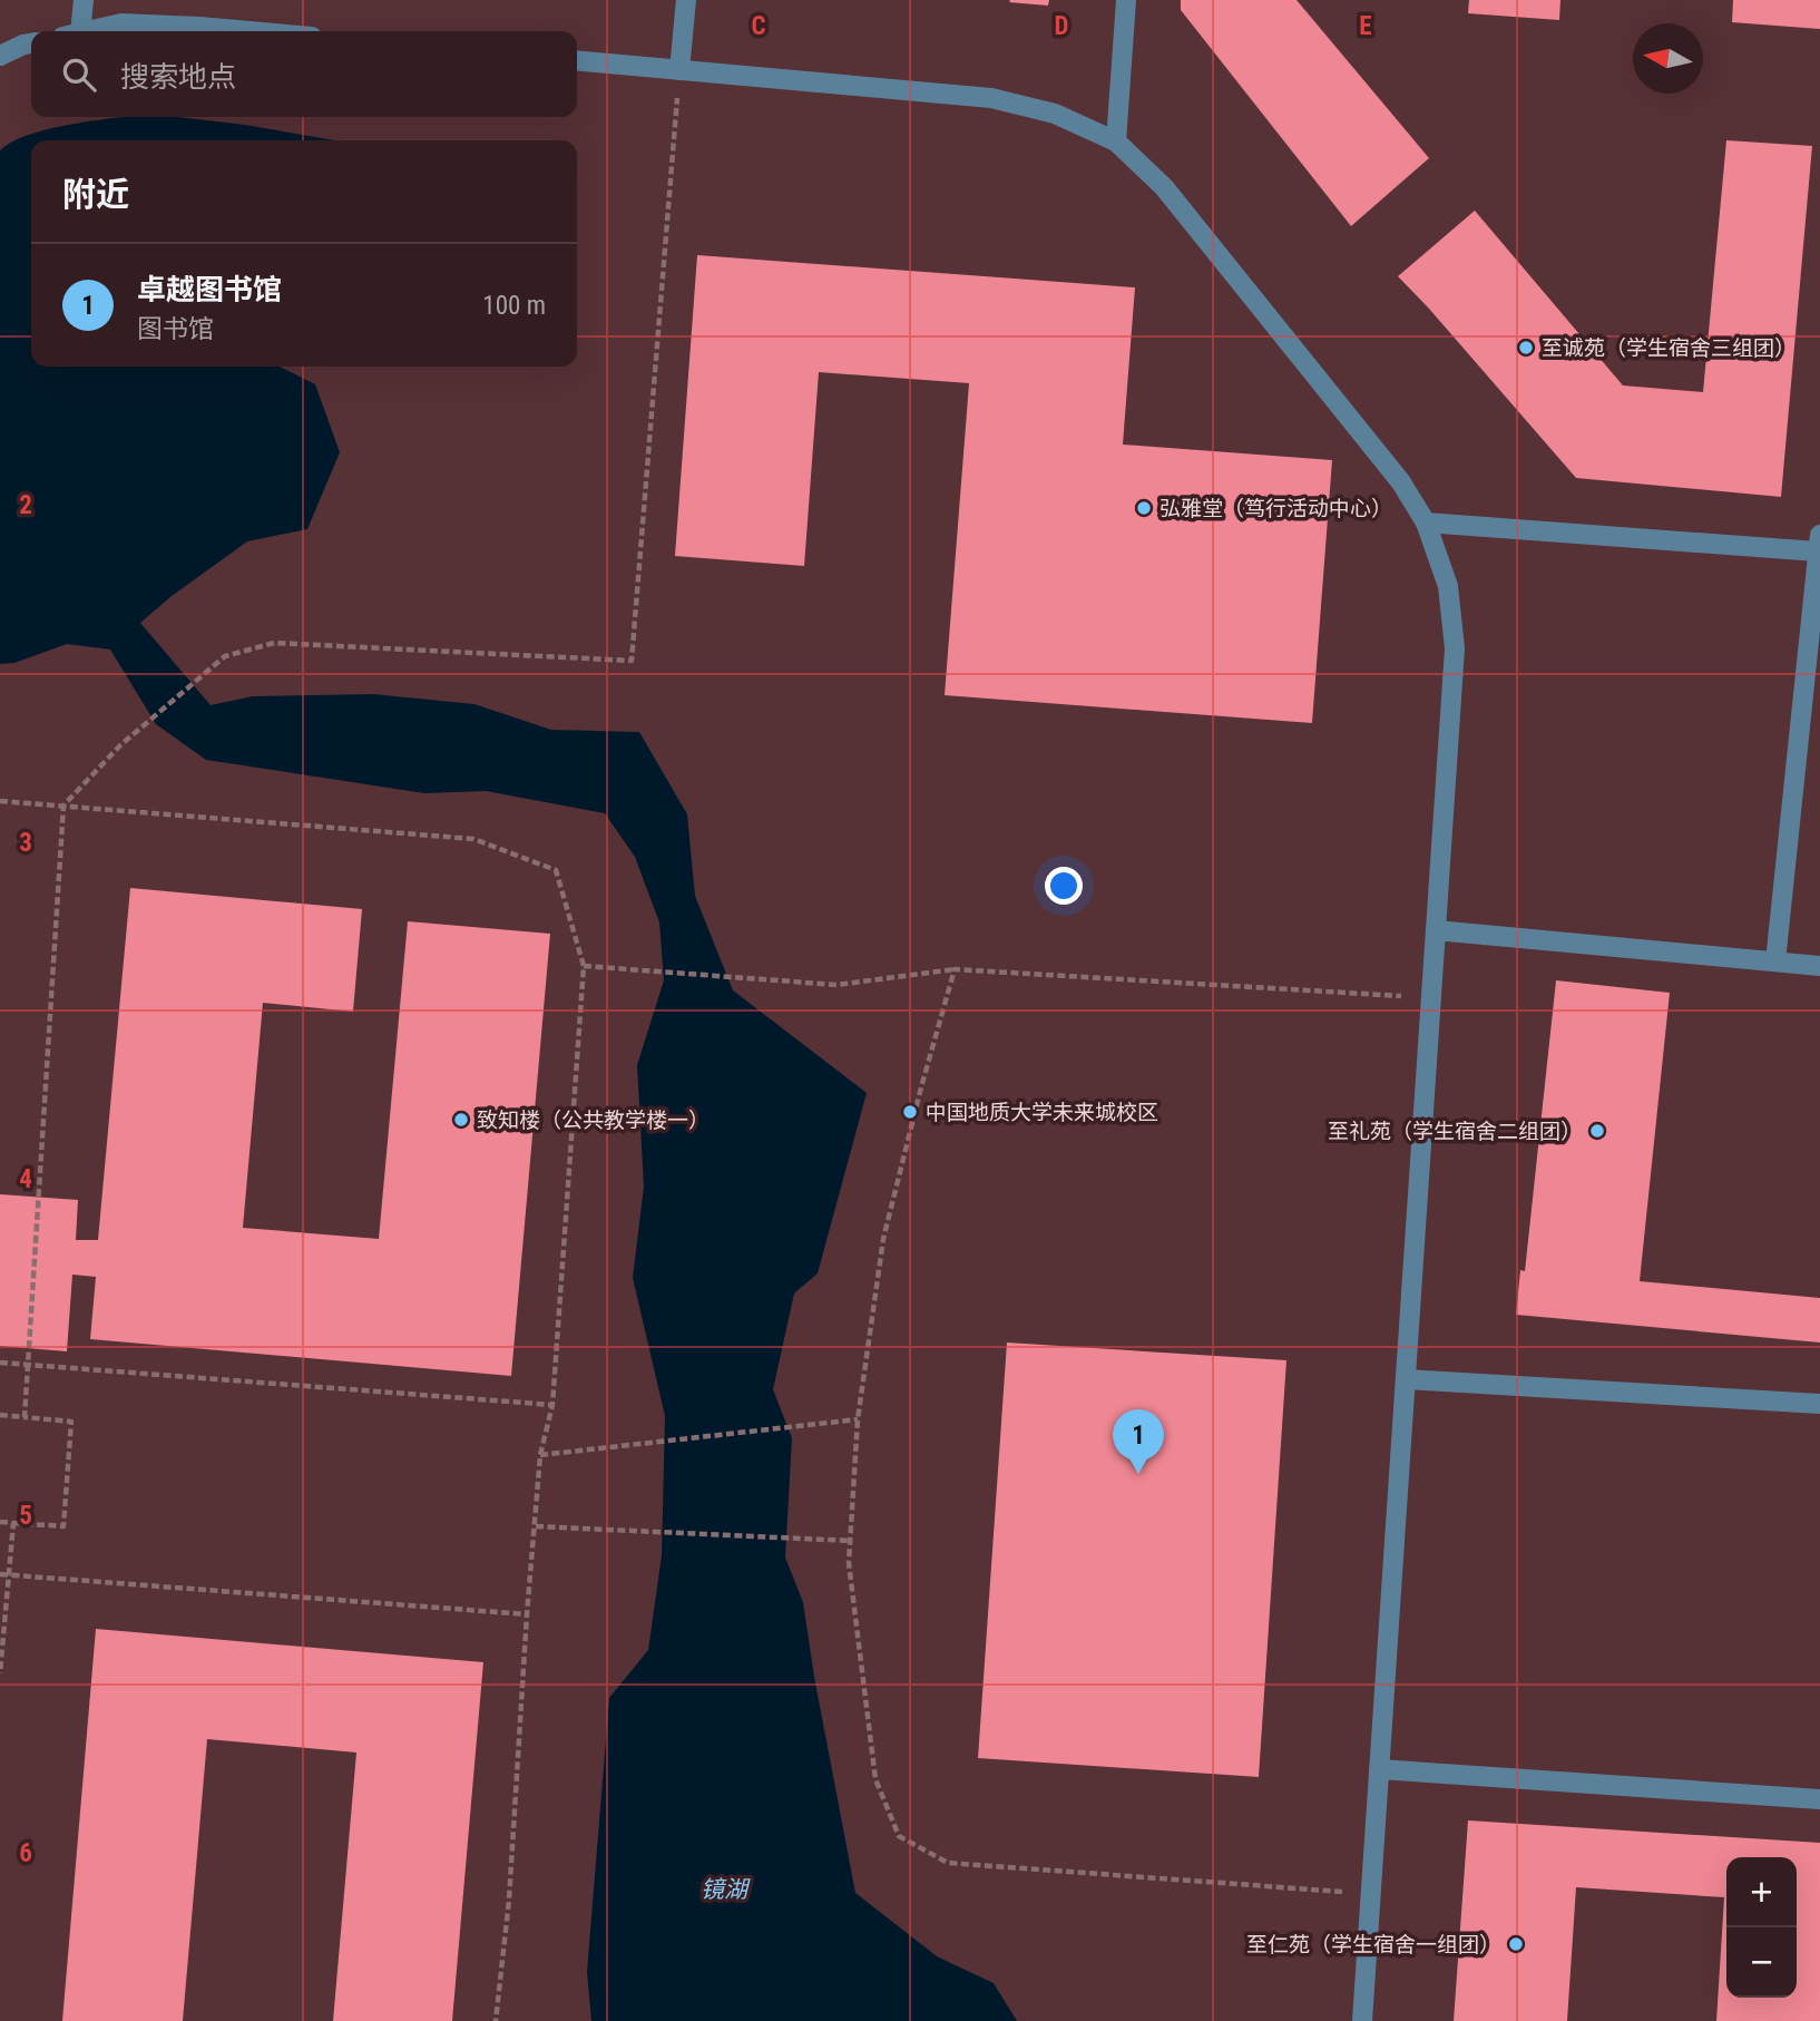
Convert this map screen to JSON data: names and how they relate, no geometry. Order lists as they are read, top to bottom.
{
  "water": ["镜湖"],
  "places": [
    "至诚苑（学生宿舍三组团）",
    "弘雅堂（笃行活动中心）",
    "中国地质大学未来城校区",
    "致知楼（公共教学楼一）",
    "至礼苑（学生宿舍二组团）",
    "至仁苑（学生宿舍一组团）"
  ],
  "north": "left",
  "page": {
    "search": "搜索地点",
    "heading": "附近",
    "list": [
      {
        "mark": "1",
        "name": "卓越图书馆",
        "note": "图书馆",
        "value": "100 m"
      }
    ],
    "pins": "1",
    "map_buttons": ["+", "−"]
  },
  "grid": {
    "columns": ["C", "D", "E"],
    "rows": [
      "2",
      "3",
      "4",
      "5",
      "6"
    ]
  }
}
